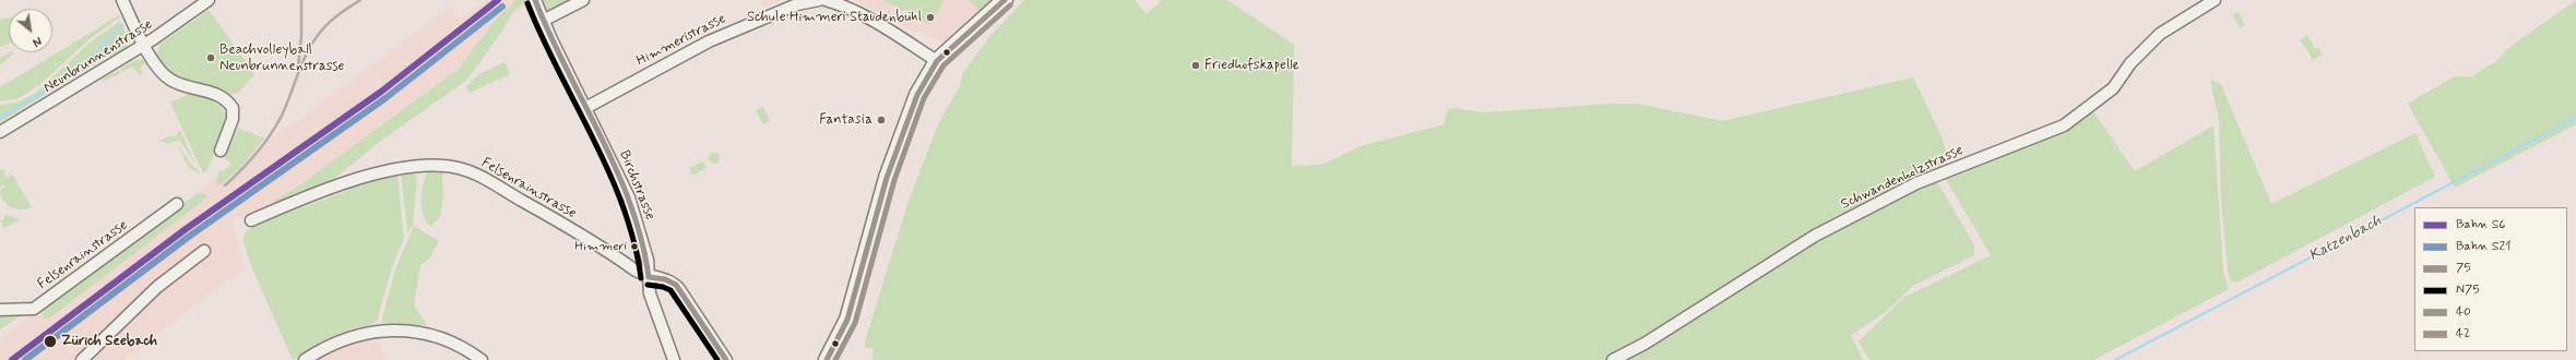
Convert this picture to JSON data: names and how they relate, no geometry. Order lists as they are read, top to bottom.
{
  "streets": {
    "street": [
      "Himmeristrasse",
      "Neunbrunnenstrasse",
      "Schwandenholzstrasse",
      "Birchstrasse",
      "Felsenrainstrasse"
    ]
  },
  "crossings": [
    ["Himmeristrasse", "Birchstrasse"],
    ["Birchstrasse", "Felsenrainstrasse"]
  ],
  "water": ["Katzenbach"],
  "places": [
    "Schule Himmeri Staudenbühl",
    "Beachvolleyball Neunbrunnenstrasse",
    "Friedhofskapelle",
    "Fantasia",
    "Himmeri",
    "Zürich Seebach"
  ],
  "lines": [
    "rail line S6",
    "transit line 75",
    "transit line 40",
    "transit line N75",
    "transit line 42",
    "rail line S21"
  ],
  "legend": [
    "Bahn S6",
    "Bahn S21",
    "75",
    "N75",
    "40",
    "42"
  ],
  "north": "bottom right"
}
